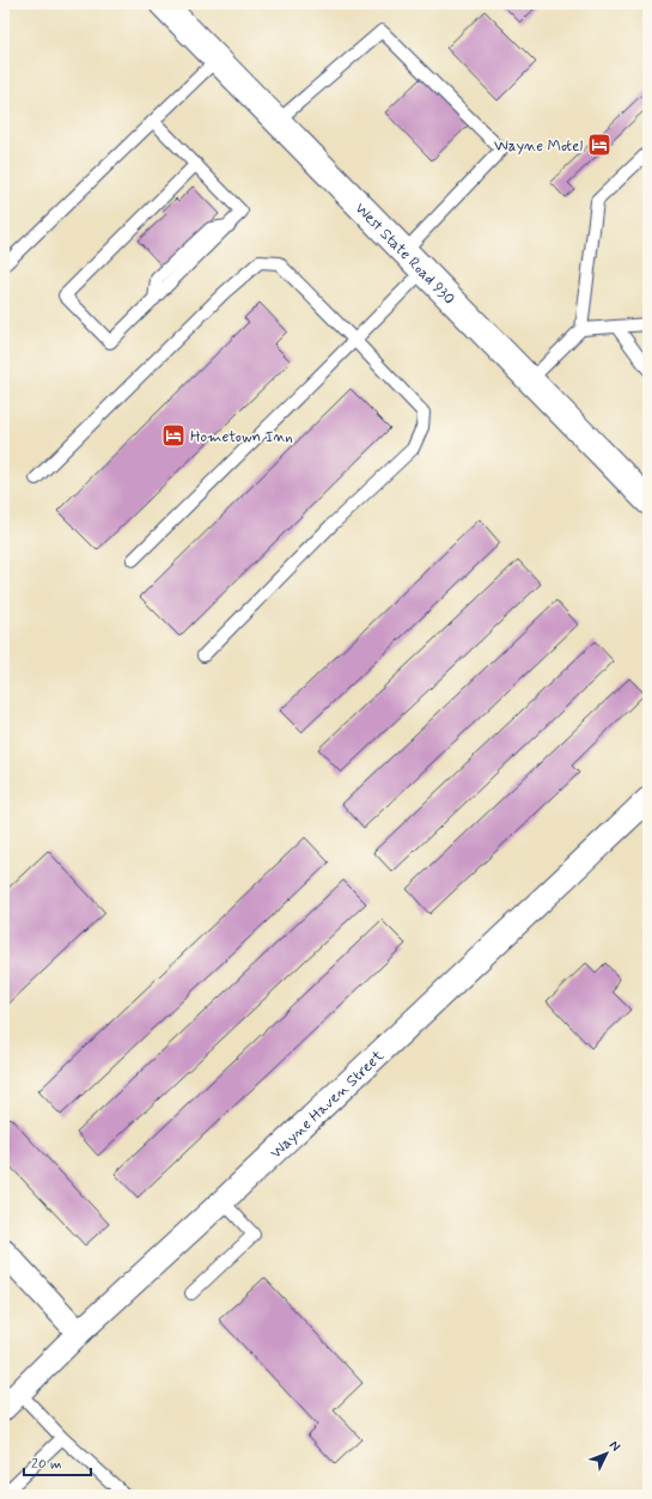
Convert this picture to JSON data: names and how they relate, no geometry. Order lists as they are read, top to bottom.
{
  "streets": {
    "highway": ["West State Road 930"],
    "street": ["Wayne Haven Street"]
  },
  "places": {
    "hotel": ["Wayne Motel", "Hometown Inn"]
  },
  "scale_bar": "20 m",
  "north": "top right"
}
